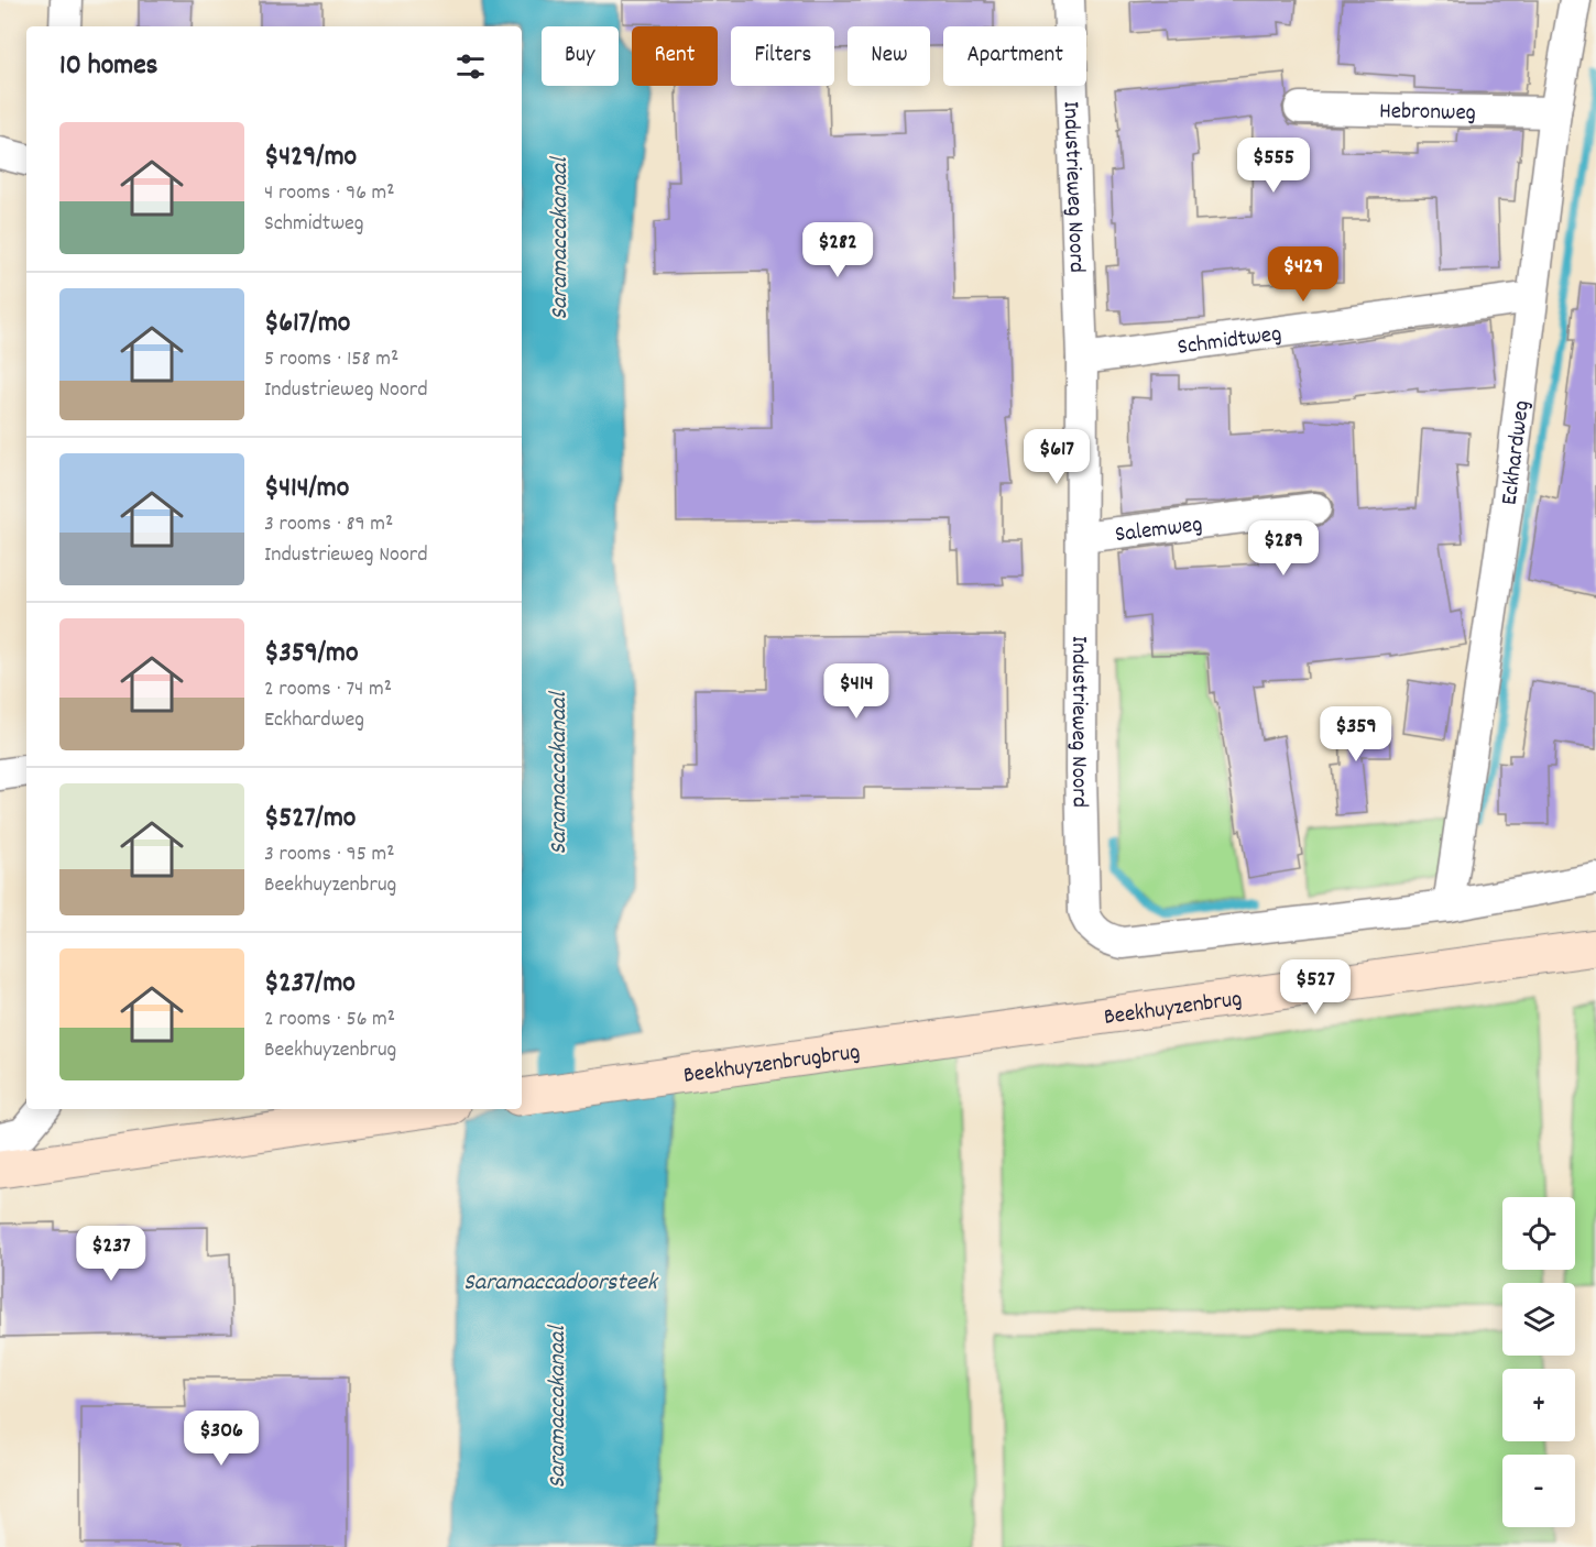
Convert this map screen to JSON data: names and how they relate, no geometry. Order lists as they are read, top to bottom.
{
  "streets": {
    "street": [
      "Hebronweg",
      "Industrieweg Noord",
      "Schmidtweg",
      "Eckhardweg",
      "Salemweg",
      "Beekhuyzenbrug",
      "Beekhuyzenbrugbrug"
    ]
  },
  "crossings": [
    ["Hebronweg", "Eckhardweg"],
    ["Industrieweg Noord", "Schmidtweg"],
    ["Industrieweg Noord", "Eckhardweg"],
    ["Industrieweg Noord", "Salemweg"],
    ["Schmidtweg", "Eckhardweg"],
    ["Beekhuyzenbrug", "Beekhuyzenbrugbrug"]
  ],
  "water": ["Saramaccakanaal", "Saramaccadoorsteek"],
  "page": {
    "chip": [
      "Buy",
      "Rent",
      "Filters",
      "New",
      "Apartment"
    ],
    "heading": "10 homes",
    "list": [
      {
        "name": "$429/mo",
        "note": "4 rooms · 96 m² · Schmidtweg"
      },
      {
        "name": "$617/mo",
        "note": "5 rooms · 158 m² · Industrieweg Noord"
      },
      {
        "name": "$414/mo",
        "note": "3 rooms · 89 m² · Industrieweg Noord"
      },
      {
        "name": "$359/mo",
        "note": "2 rooms · 74 m² · Eckhardweg"
      },
      {
        "name": "$527/mo",
        "note": "3 rooms · 95 m² · Beekhuyzenbrug"
      },
      {
        "name": "$237/mo",
        "note": "2 rooms · 56 m² · Beekhuyzenbrug"
      }
    ],
    "price": [
      "$555",
      "$282",
      "$429",
      "$617",
      "$289",
      "$414",
      "$359",
      "$527",
      "$237",
      "$306"
    ],
    "map_buttons": ["+", "−"]
  }
}
